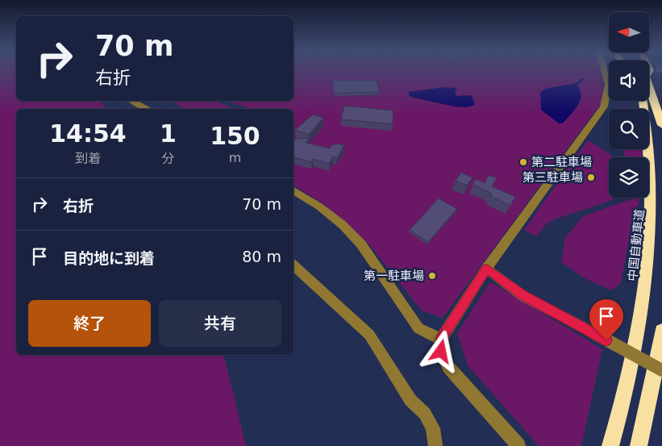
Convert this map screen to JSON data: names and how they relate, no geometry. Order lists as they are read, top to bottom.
{
  "streets": {
    "highway": ["中国自動車道"]
  },
  "places": ["第二駐車場", "第三駐車場", "第一駐車場"],
  "north": "left",
  "page": {
    "turn": ["70 m", "右折"],
    "eta": [
      "14:54",
      "到着",
      "1",
      "分",
      "150",
      "m"
    ],
    "list": [
      {
        "name": "右折",
        "value": "70 m"
      },
      {
        "name": "目的地に到着",
        "value": "80 m"
      }
    ],
    "buttons": ["終了", "共有"]
  }
}
